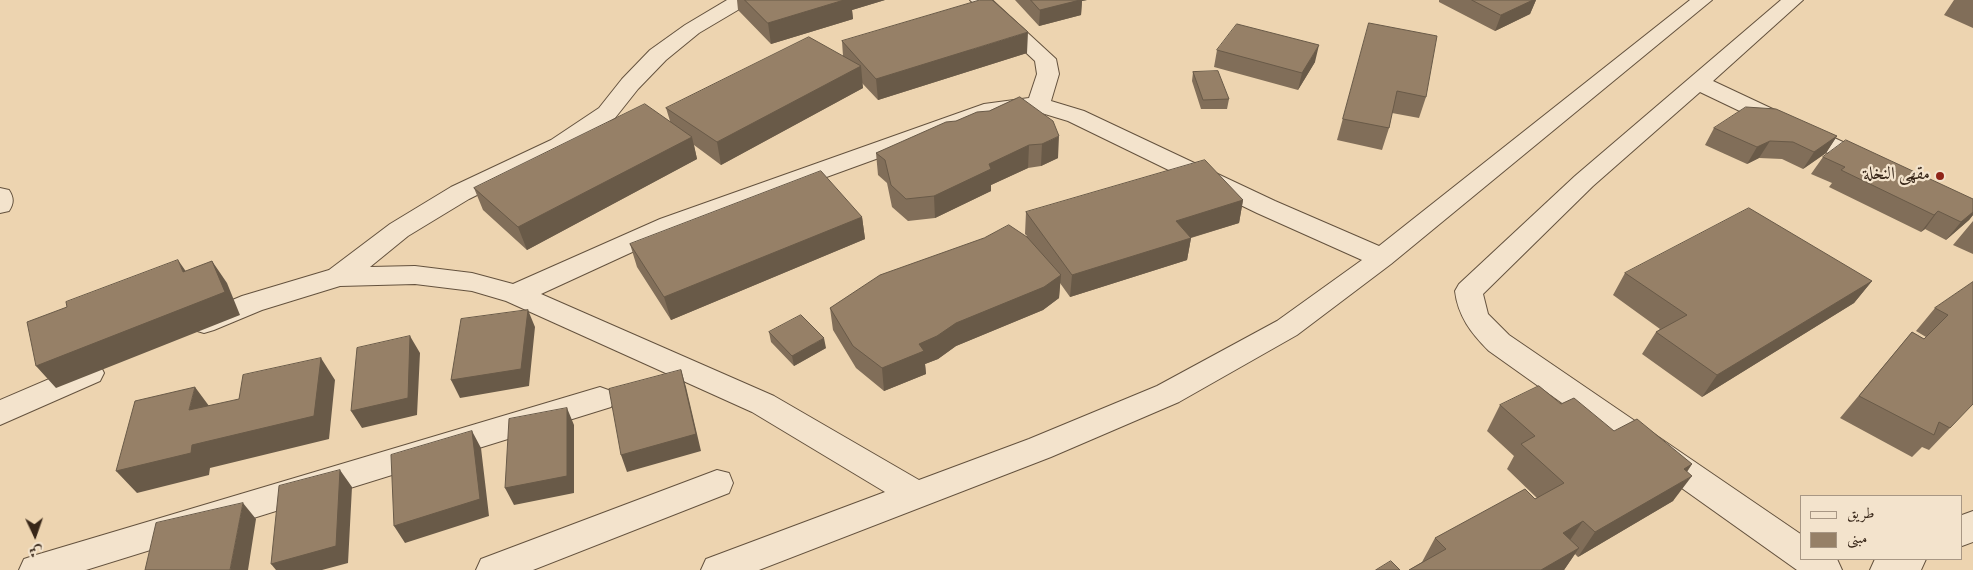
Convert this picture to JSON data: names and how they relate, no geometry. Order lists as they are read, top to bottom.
{
  "places": ["مقهى النخلة"],
  "legend": ["طريق", "مبنى"],
  "north": "bottom"
}
